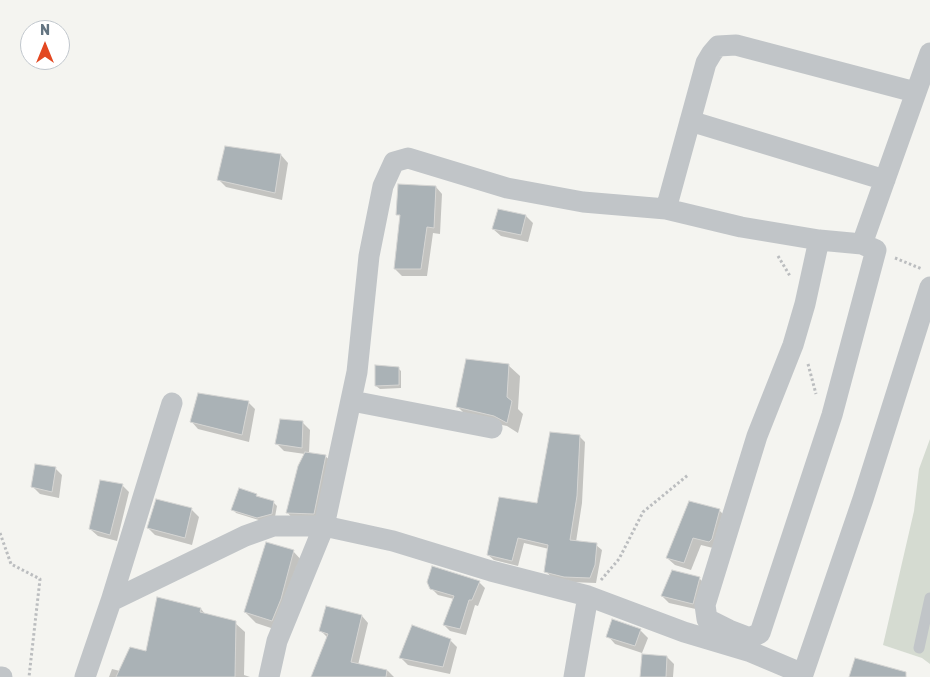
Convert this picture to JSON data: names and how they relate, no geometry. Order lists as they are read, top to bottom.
{
  "north": "top"
}
